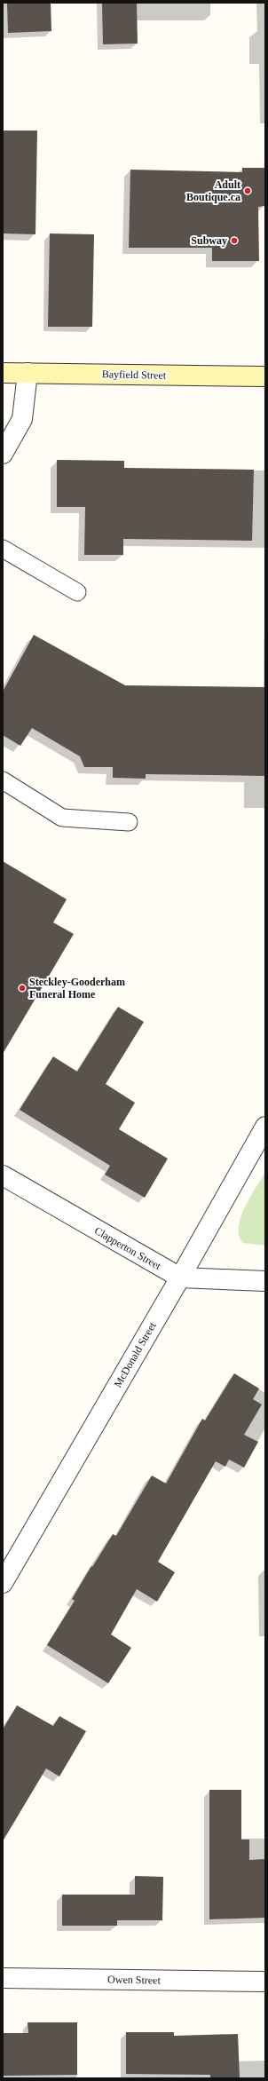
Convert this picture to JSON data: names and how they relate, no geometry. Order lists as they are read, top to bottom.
{
  "streets": {
    "main road": ["Bayfield Street"],
    "street": ["Clapperton Street", "McDonald Street", "Owen Street"]
  },
  "crossings": [
    ["Clapperton Street", "McDonald Street"]
  ],
  "places": ["Adult Boutique.ca", "Subway", "Steckley-Gooderham Funeral Home"]
}
